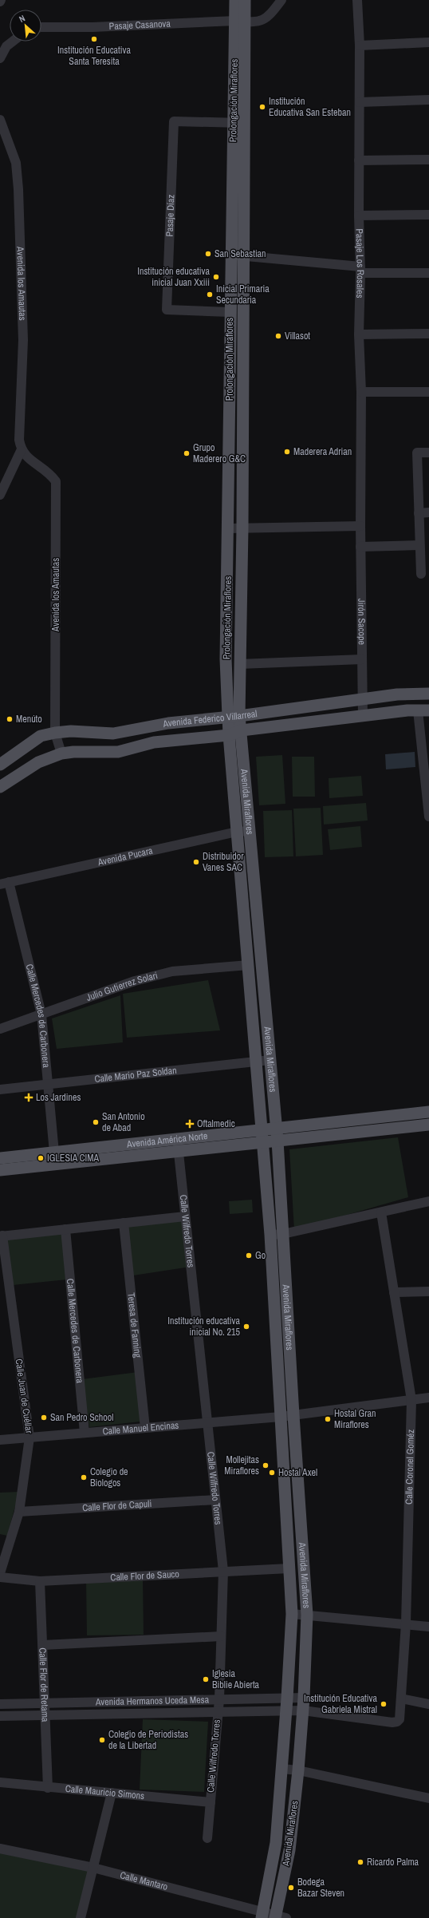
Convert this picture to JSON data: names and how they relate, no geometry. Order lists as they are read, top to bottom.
{
  "streets": {
    "main road": [
      "Prolongación Miraflores",
      "Avenida Federico Villarreal",
      "Avenida Miraflores",
      "Avenida América Norte"
    ],
    "street": [
      "Pasaje Casanova",
      "Pasaje Díaz",
      "Pasaje Los Rosales",
      "Avenida los Amautas",
      "Jirón Sacope",
      "Avenida Pucara",
      "Julio Gutierrez Solari",
      "Calle Mercedes de Carbonera",
      "Calle Mario Paz Soldan",
      "Calle Wilfredo Torres",
      "Teresa de Fanning",
      "Calle Juan de Cuéllar",
      "Calle Manuel Encinas",
      "Calle Coronel Goméz",
      "Calle Flor de Capuli",
      "Calle Flor de Sauco",
      "Calle Flor de Retama",
      "Avenida Hermanos Uceda Mesa",
      "Calle Mauricio Simons",
      "Calle Mantaro"
    ]
  },
  "crossings": [
    ["Pasaje Casanova", "Prolongación Miraflores"],
    ["Prolongación Miraflores", "Pasaje Díaz"],
    ["Prolongación Miraflores", "Avenida Federico Villarreal"],
    ["Prolongación Miraflores", "Avenida Miraflores"],
    ["Pasaje Los Rosales", "Jirón Sacope"],
    ["Avenida los Amautas", "Avenida Federico Villarreal"],
    ["Jirón Sacope", "Avenida Federico Villarreal"],
    ["Avenida Federico Villarreal", "Avenida Miraflores"],
    ["Avenida Miraflores", "Avenida Pucara"],
    ["Avenida Miraflores", "Julio Gutierrez Solari"],
    ["Avenida Miraflores", "Calle Mario Paz Soldan"],
    ["Avenida Miraflores", "Avenida América Norte"],
    ["Avenida Miraflores", "Calle Manuel Encinas"],
    ["Avenida Miraflores", "Calle Flor de Sauco"],
    ["Avenida Miraflores", "Avenida Hermanos Uceda Mesa"],
    ["Avenida Miraflores", "Calle Mantaro"],
    ["Avenida Pucara", "Calle Mercedes de Carbonera"],
    ["Julio Gutierrez Solari", "Calle Mercedes de Carbonera"],
    ["Calle Mercedes de Carbonera", "Calle Mario Paz Soldan"],
    ["Calle Mercedes de Carbonera", "Avenida América Norte"],
    ["Calle Mercedes de Carbonera", "Calle Manuel Encinas"],
    ["Avenida América Norte", "Calle Wilfredo Torres"],
    ["Calle Wilfredo Torres", "Calle Manuel Encinas"],
    ["Calle Wilfredo Torres", "Calle Flor de Capuli"],
    ["Calle Wilfredo Torres", "Calle Flor de Sauco"],
    ["Calle Wilfredo Torres", "Avenida Hermanos Uceda Mesa"],
    ["Calle Wilfredo Torres", "Calle Mauricio Simons"],
    ["Teresa de Fanning", "Calle Manuel Encinas"],
    ["Calle Juan de Cuéllar", "Calle Manuel Encinas"],
    ["Calle Juan de Cuéllar", "Calle Flor de Capuli"],
    ["Calle Manuel Encinas", "Calle Coronel Goméz"],
    ["Calle Coronel Goméz", "Avenida Hermanos Uceda Mesa"],
    ["Calle Flor de Sauco", "Calle Flor de Retama"],
    ["Calle Flor de Retama", "Avenida Hermanos Uceda Mesa"],
    ["Calle Flor de Retama", "Calle Mauricio Simons"]
  ],
  "places": {
    "other": [
      "Institución Educativa Santa Teresita",
      "Institución Educativa San Esteban",
      "San Sebastian",
      "Institución educativa inicial Juan Xxiii",
      "Inicial Primaria Secundaria",
      "Villasot",
      "Maderera Adrian",
      "Grupo Maderero G&C",
      "Menúto",
      "Distribuidor Vanes SAC",
      "San Antonio de Abad",
      "IGLESIA CIMA",
      "Go",
      "Institución educativa inicial No. 215",
      "San Pedro School",
      "Hostal Gran Miraflores",
      "Mollejitas Miraflores",
      "Hostal Axel",
      "Colegio de Biologos",
      "Iglesia Biblie Abierta",
      "Institución Educativa Gabriela Mistral",
      "Colegio de Periodistas de la Libertad",
      "Ricardo Palma",
      "Bodega Bazar Steven"
    ],
    "health": ["Los Jardines", "Oftalmedic"]
  },
  "north": "top left"
}
